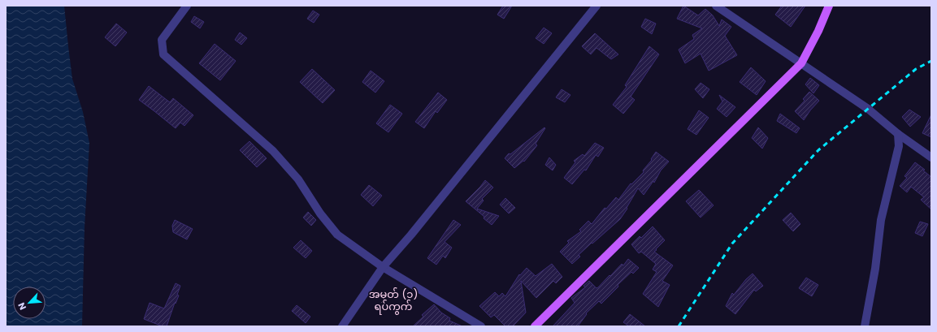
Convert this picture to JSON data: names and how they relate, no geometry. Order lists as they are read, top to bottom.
{
  "districts": ["အမှတ် (၁) ရပ်ကွက်"],
  "north": "bottom left"
}
